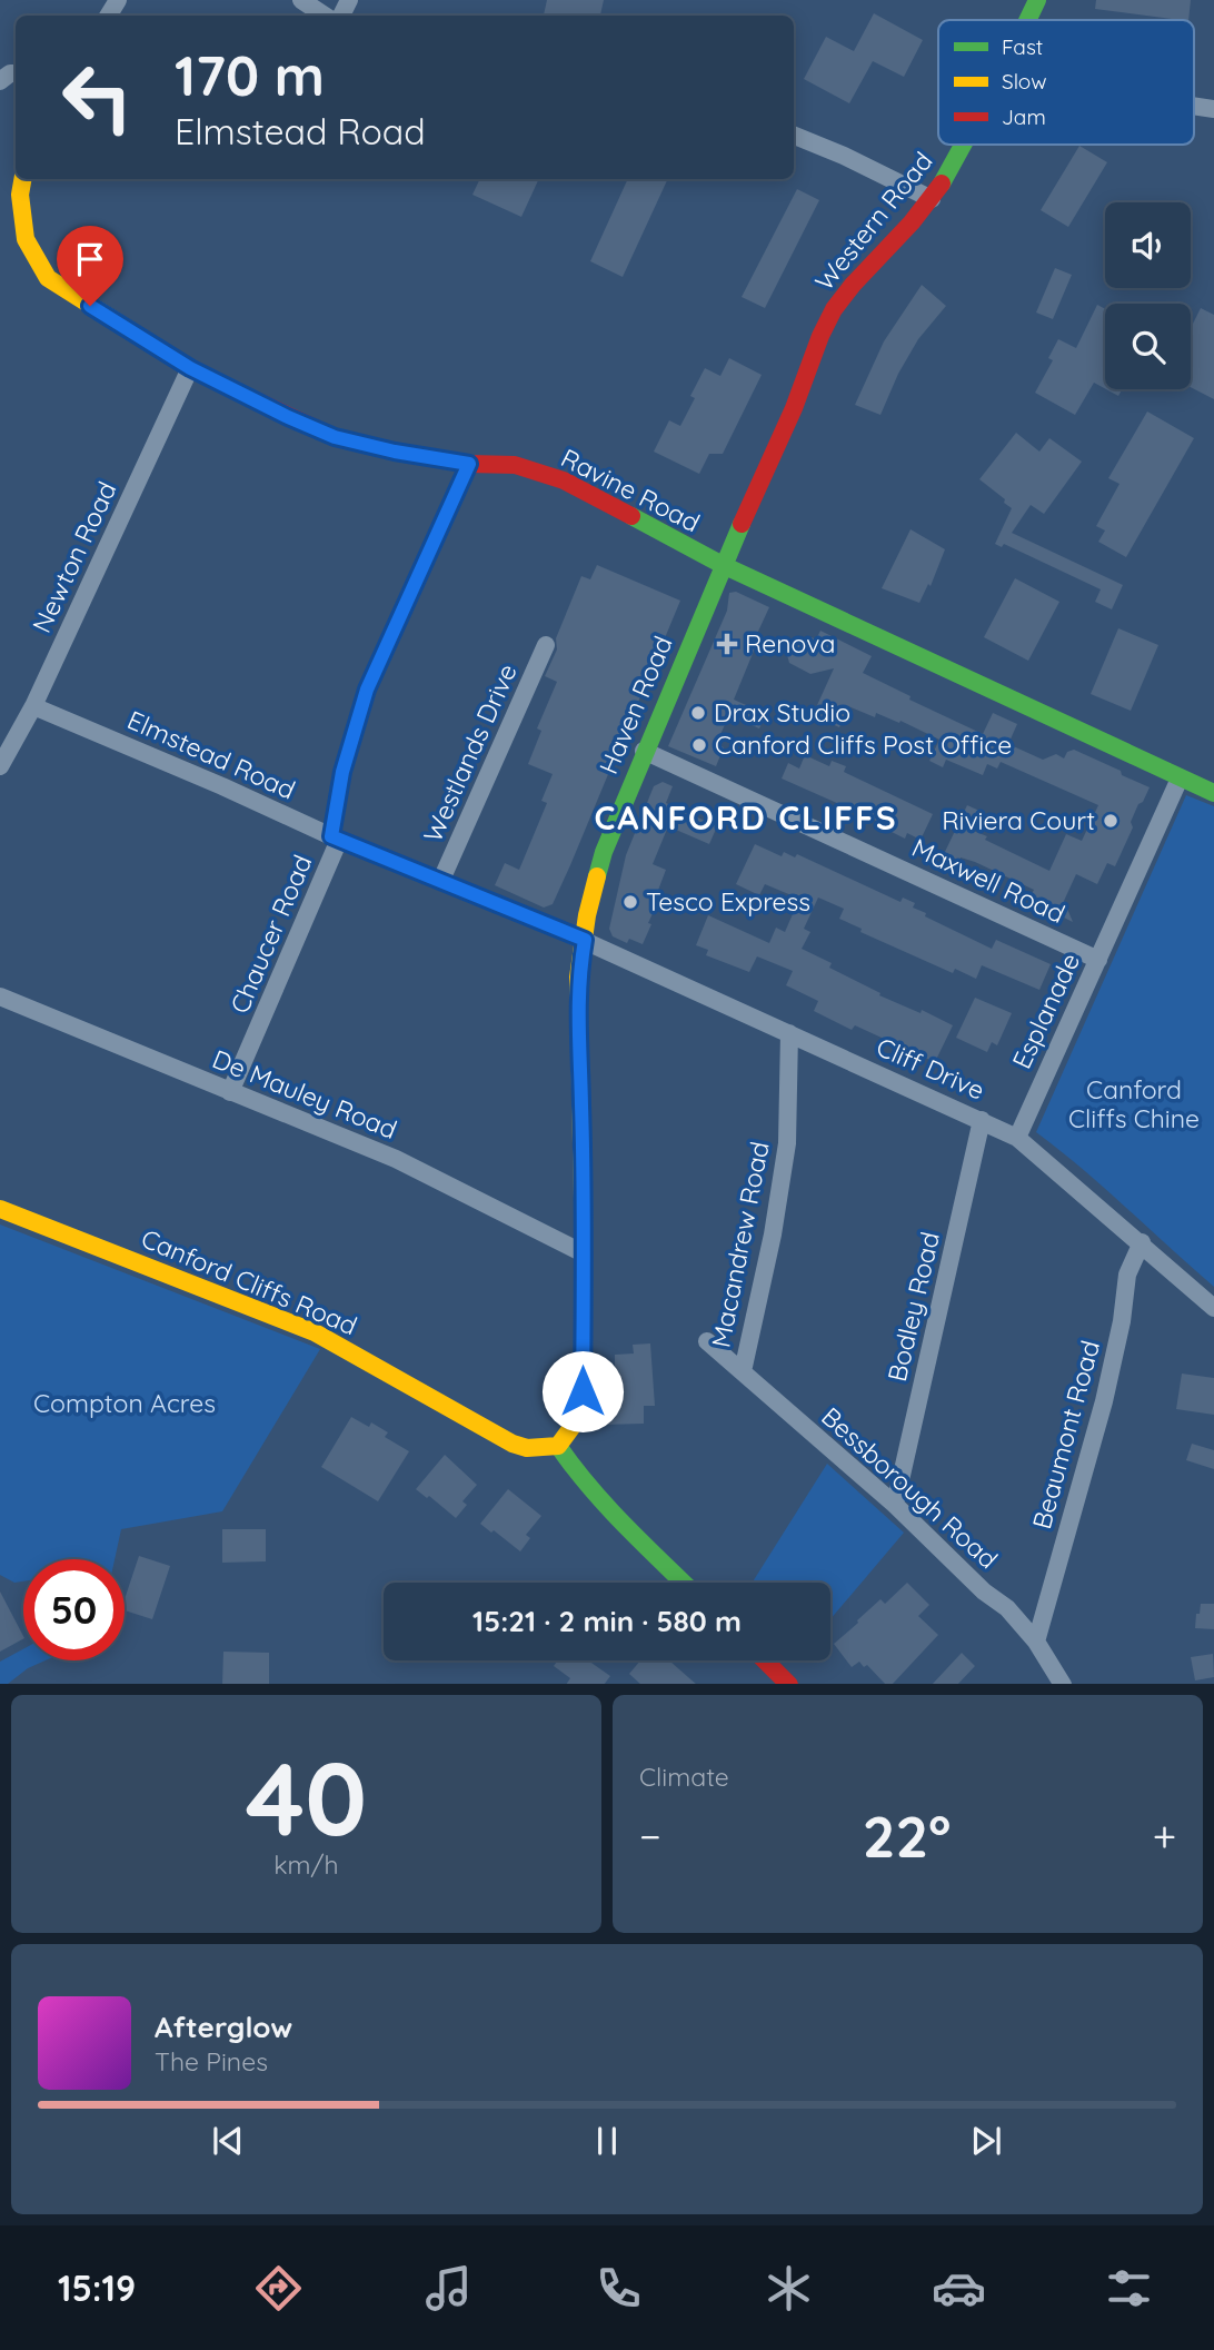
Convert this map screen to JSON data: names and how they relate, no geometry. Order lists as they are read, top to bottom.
{
  "streets": {
    "street": [
      "Western Road",
      "Ravine Road",
      "Newton Road",
      "Haven Road",
      "Westlands Drive",
      "Elmstead Road",
      "Maxwell Road",
      "Chaucer Road",
      "Esplanade",
      "Cliff Drive",
      "De Mauley Road",
      "Macandrew Road",
      "Canford Cliffs Road",
      "Bodley Road",
      "Beaumont Road",
      "Bessborough Road"
    ]
  },
  "crossings": [
    ["Western Road", "Ravine Road"],
    ["Western Road", "Haven Road"],
    ["Ravine Road", "Newton Road"],
    ["Ravine Road", "Haven Road"],
    ["Ravine Road", "Chaucer Road"],
    ["Ravine Road", "Esplanade"],
    ["Newton Road", "Elmstead Road"],
    ["Haven Road", "Elmstead Road"],
    ["Haven Road", "Maxwell Road"],
    ["Haven Road", "Cliff Drive"],
    ["Haven Road", "De Mauley Road"],
    ["Haven Road", "Canford Cliffs Road"],
    ["Westlands Drive", "Elmstead Road"],
    ["Elmstead Road", "Chaucer Road"],
    ["Elmstead Road", "Cliff Drive"],
    ["Maxwell Road", "Esplanade"],
    ["Chaucer Road", "De Mauley Road"],
    ["Esplanade", "Cliff Drive"],
    ["Cliff Drive", "Macandrew Road"],
    ["Cliff Drive", "Bodley Road"],
    ["Cliff Drive", "Beaumont Road"],
    ["Macandrew Road", "Bessborough Road"],
    ["Bodley Road", "Bessborough Road"],
    ["Beaumont Road", "Bessborough Road"]
  ],
  "districts": ["CANFORD CLIFFS"],
  "parks": ["Canford Cliffs Chine", "Compton Acres"],
  "places": {
    "health": ["Renova"],
    "other": [
      "Drax Studio",
      "Canford Cliffs Post Office",
      "Riviera Court",
      "Tesco Express"
    ]
  },
  "legend": ["Fast", "Slow", "Jam"],
  "page": {
    "turn": ["170 m", "Elmstead Road"],
    "limit": "50",
    "trip": "15:21 · 2 min · 580 m",
    "tile": [
      ["40", "km/h"],
      "Climate"
    ],
    "heat": ["−", "22°", "+"],
    "song": ["Afterglow", "The Pines"],
    "tabs": "15:19"
  }
}
